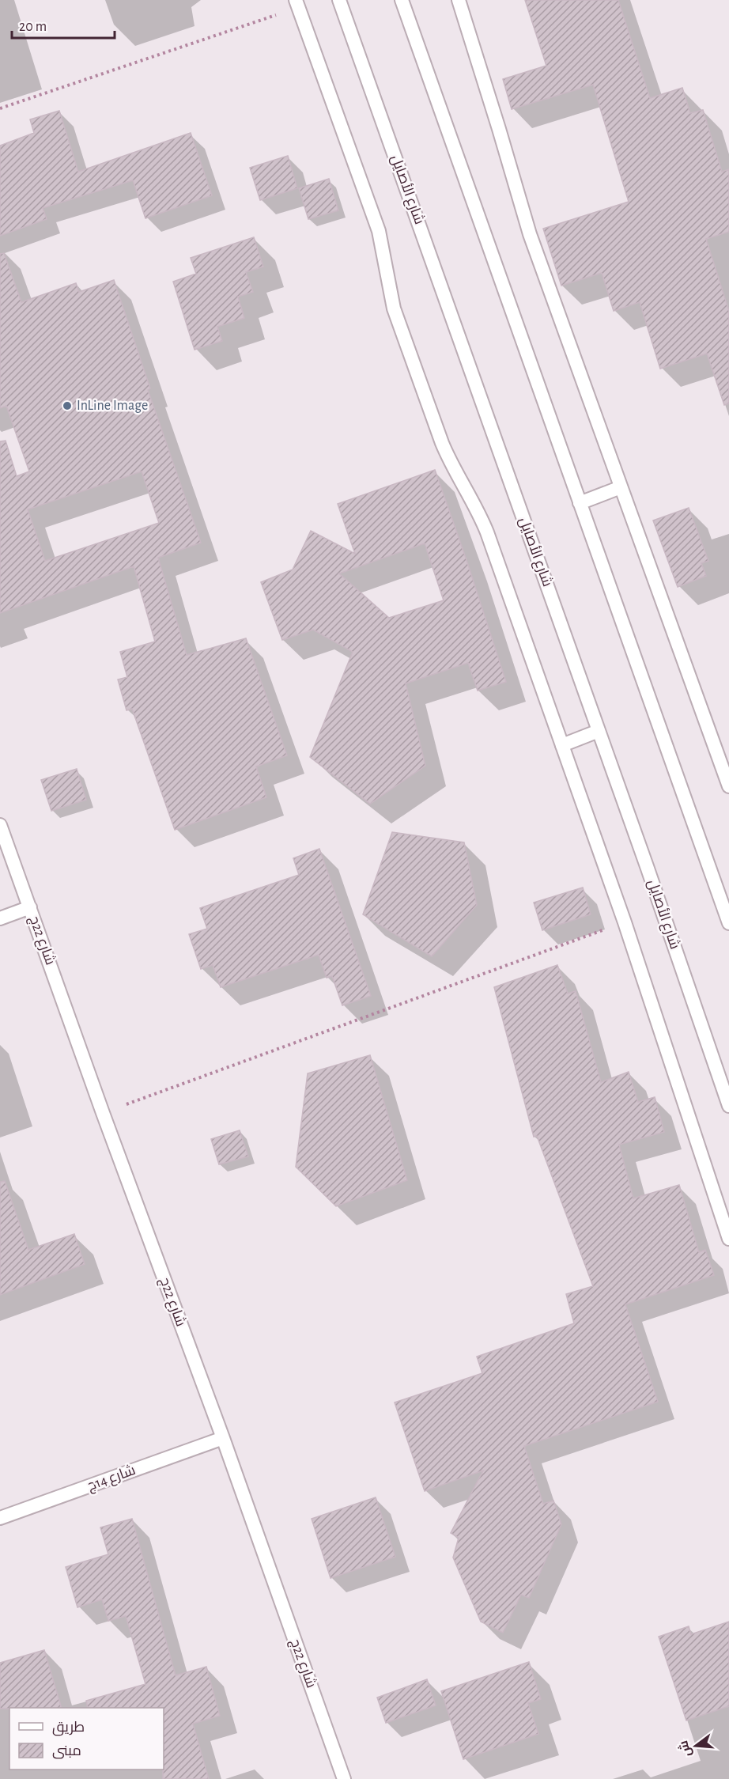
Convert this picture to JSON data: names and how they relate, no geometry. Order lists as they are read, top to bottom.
{
  "streets": {
    "street": ["شارع الأصايل", "شارع 22ج", "شارع 14ج"]
  },
  "crossings": [
    ["شارع 22ج", "شارع 14ج"]
  ],
  "places": ["InLine Image"],
  "legend": ["طريق", "مبنى"],
  "scale_bar": "20 m",
  "north": "left"
}
